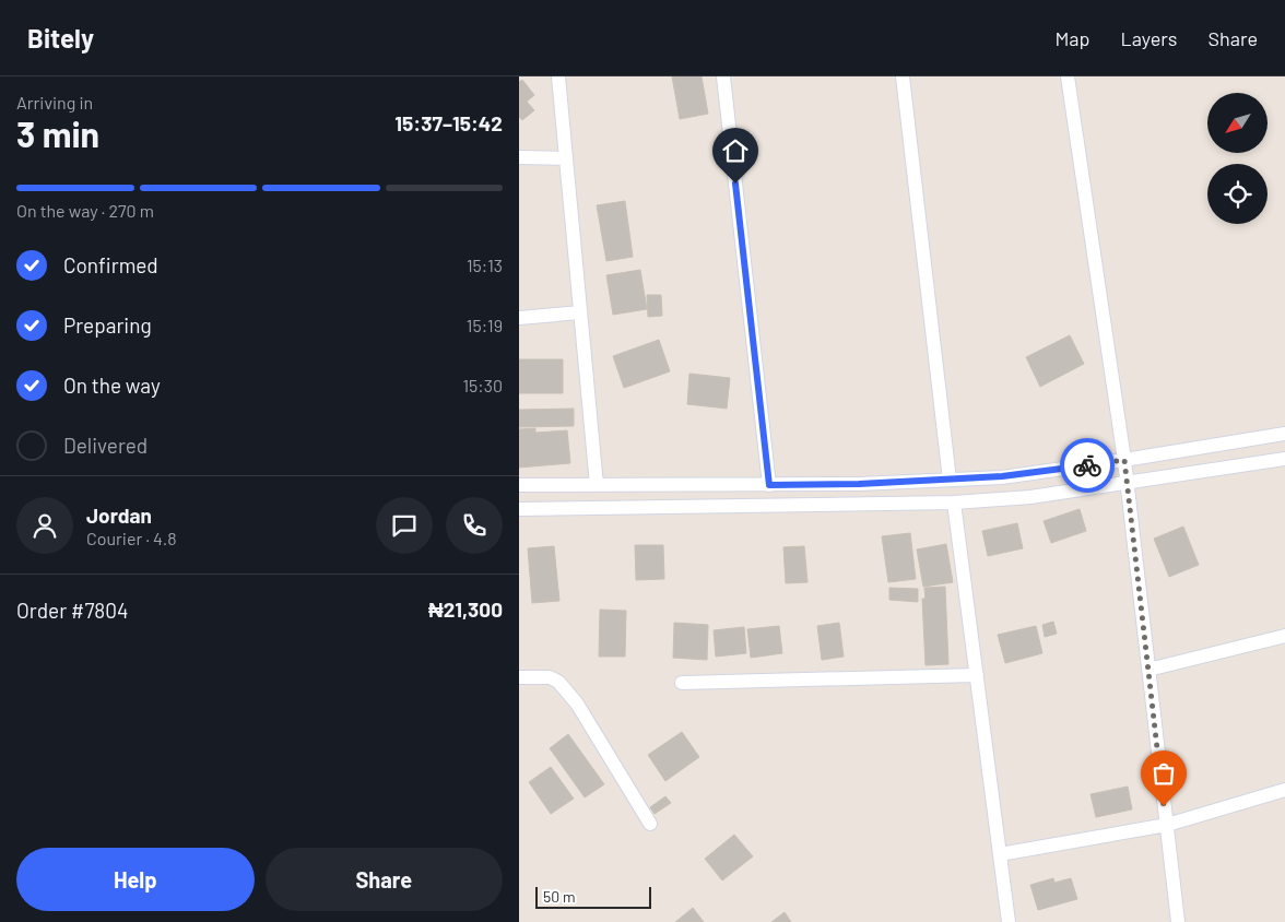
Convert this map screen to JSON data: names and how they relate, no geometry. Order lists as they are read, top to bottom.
{
  "scale_bar": "50 m",
  "north": "bottom left",
  "page": {
    "header": "Bitely",
    "nav": ["Map", "Layers", "Share"],
    "heading": ["3 min", "Arriving in", "15:37–15:42"],
    "panel": [
      "Jordan",
      "Courier · 4.8",
      "Order #7804",
      "₦21,300"
    ],
    "bar": "On the way · 270 m",
    "list": [
      ["Confirmed", "15:13"],
      ["Preparing", "15:19"],
      ["On the way", "15:30"],
      "Delivered"
    ],
    "buttons": ["Help", "Share"],
    "scale": "50 m"
  }
}
